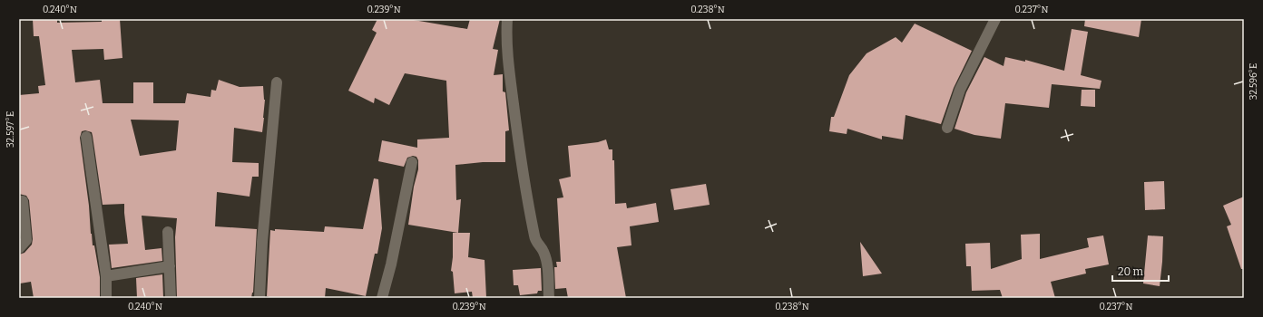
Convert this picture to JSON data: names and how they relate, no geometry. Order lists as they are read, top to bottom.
{
  "scale_bar": "20 m",
  "coordinates": [
    "0.240°N",
    "0.239°N",
    "0.238°N",
    "0.237°N",
    "32.596°E",
    "32.597°E"
  ]
}
